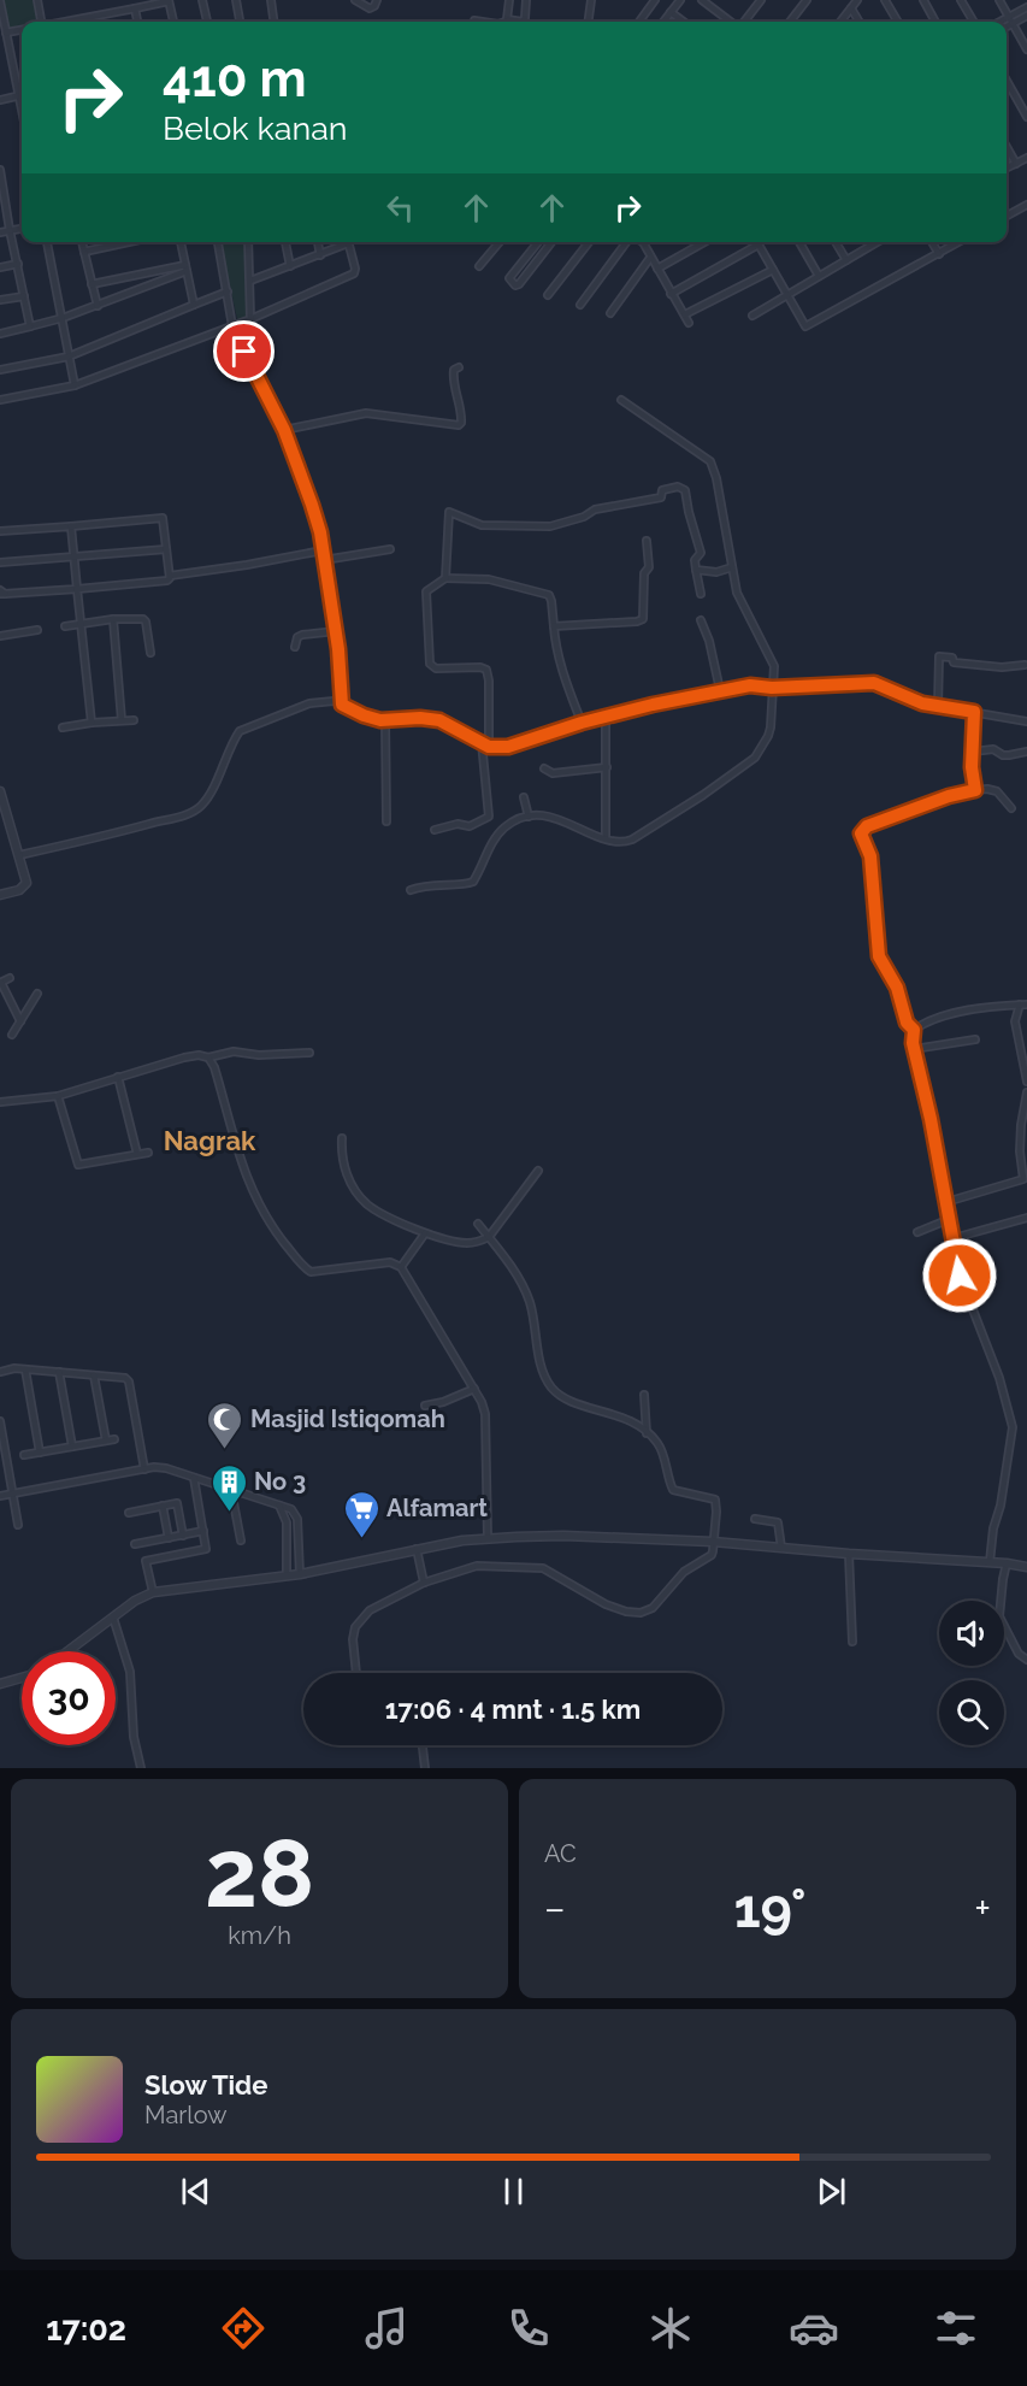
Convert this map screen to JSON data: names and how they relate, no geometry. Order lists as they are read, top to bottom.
{
  "districts": ["Nagrak"],
  "places": {
    "mosque": ["Masjid Istiqomah"],
    "building": ["No 3"],
    "supermarket": ["Alfamart"]
  },
  "page": {
    "turn": ["410 m", "Belok kanan"],
    "limit": "30",
    "trip": "17:06 · 4 mnt · 1.5 km",
    "tile": [
      ["28", "km/h"],
      "AC"
    ],
    "heat": ["−", "19°", "+"],
    "song": ["Slow Tide", "Marlow"],
    "tabs": "17:02"
  }
}
